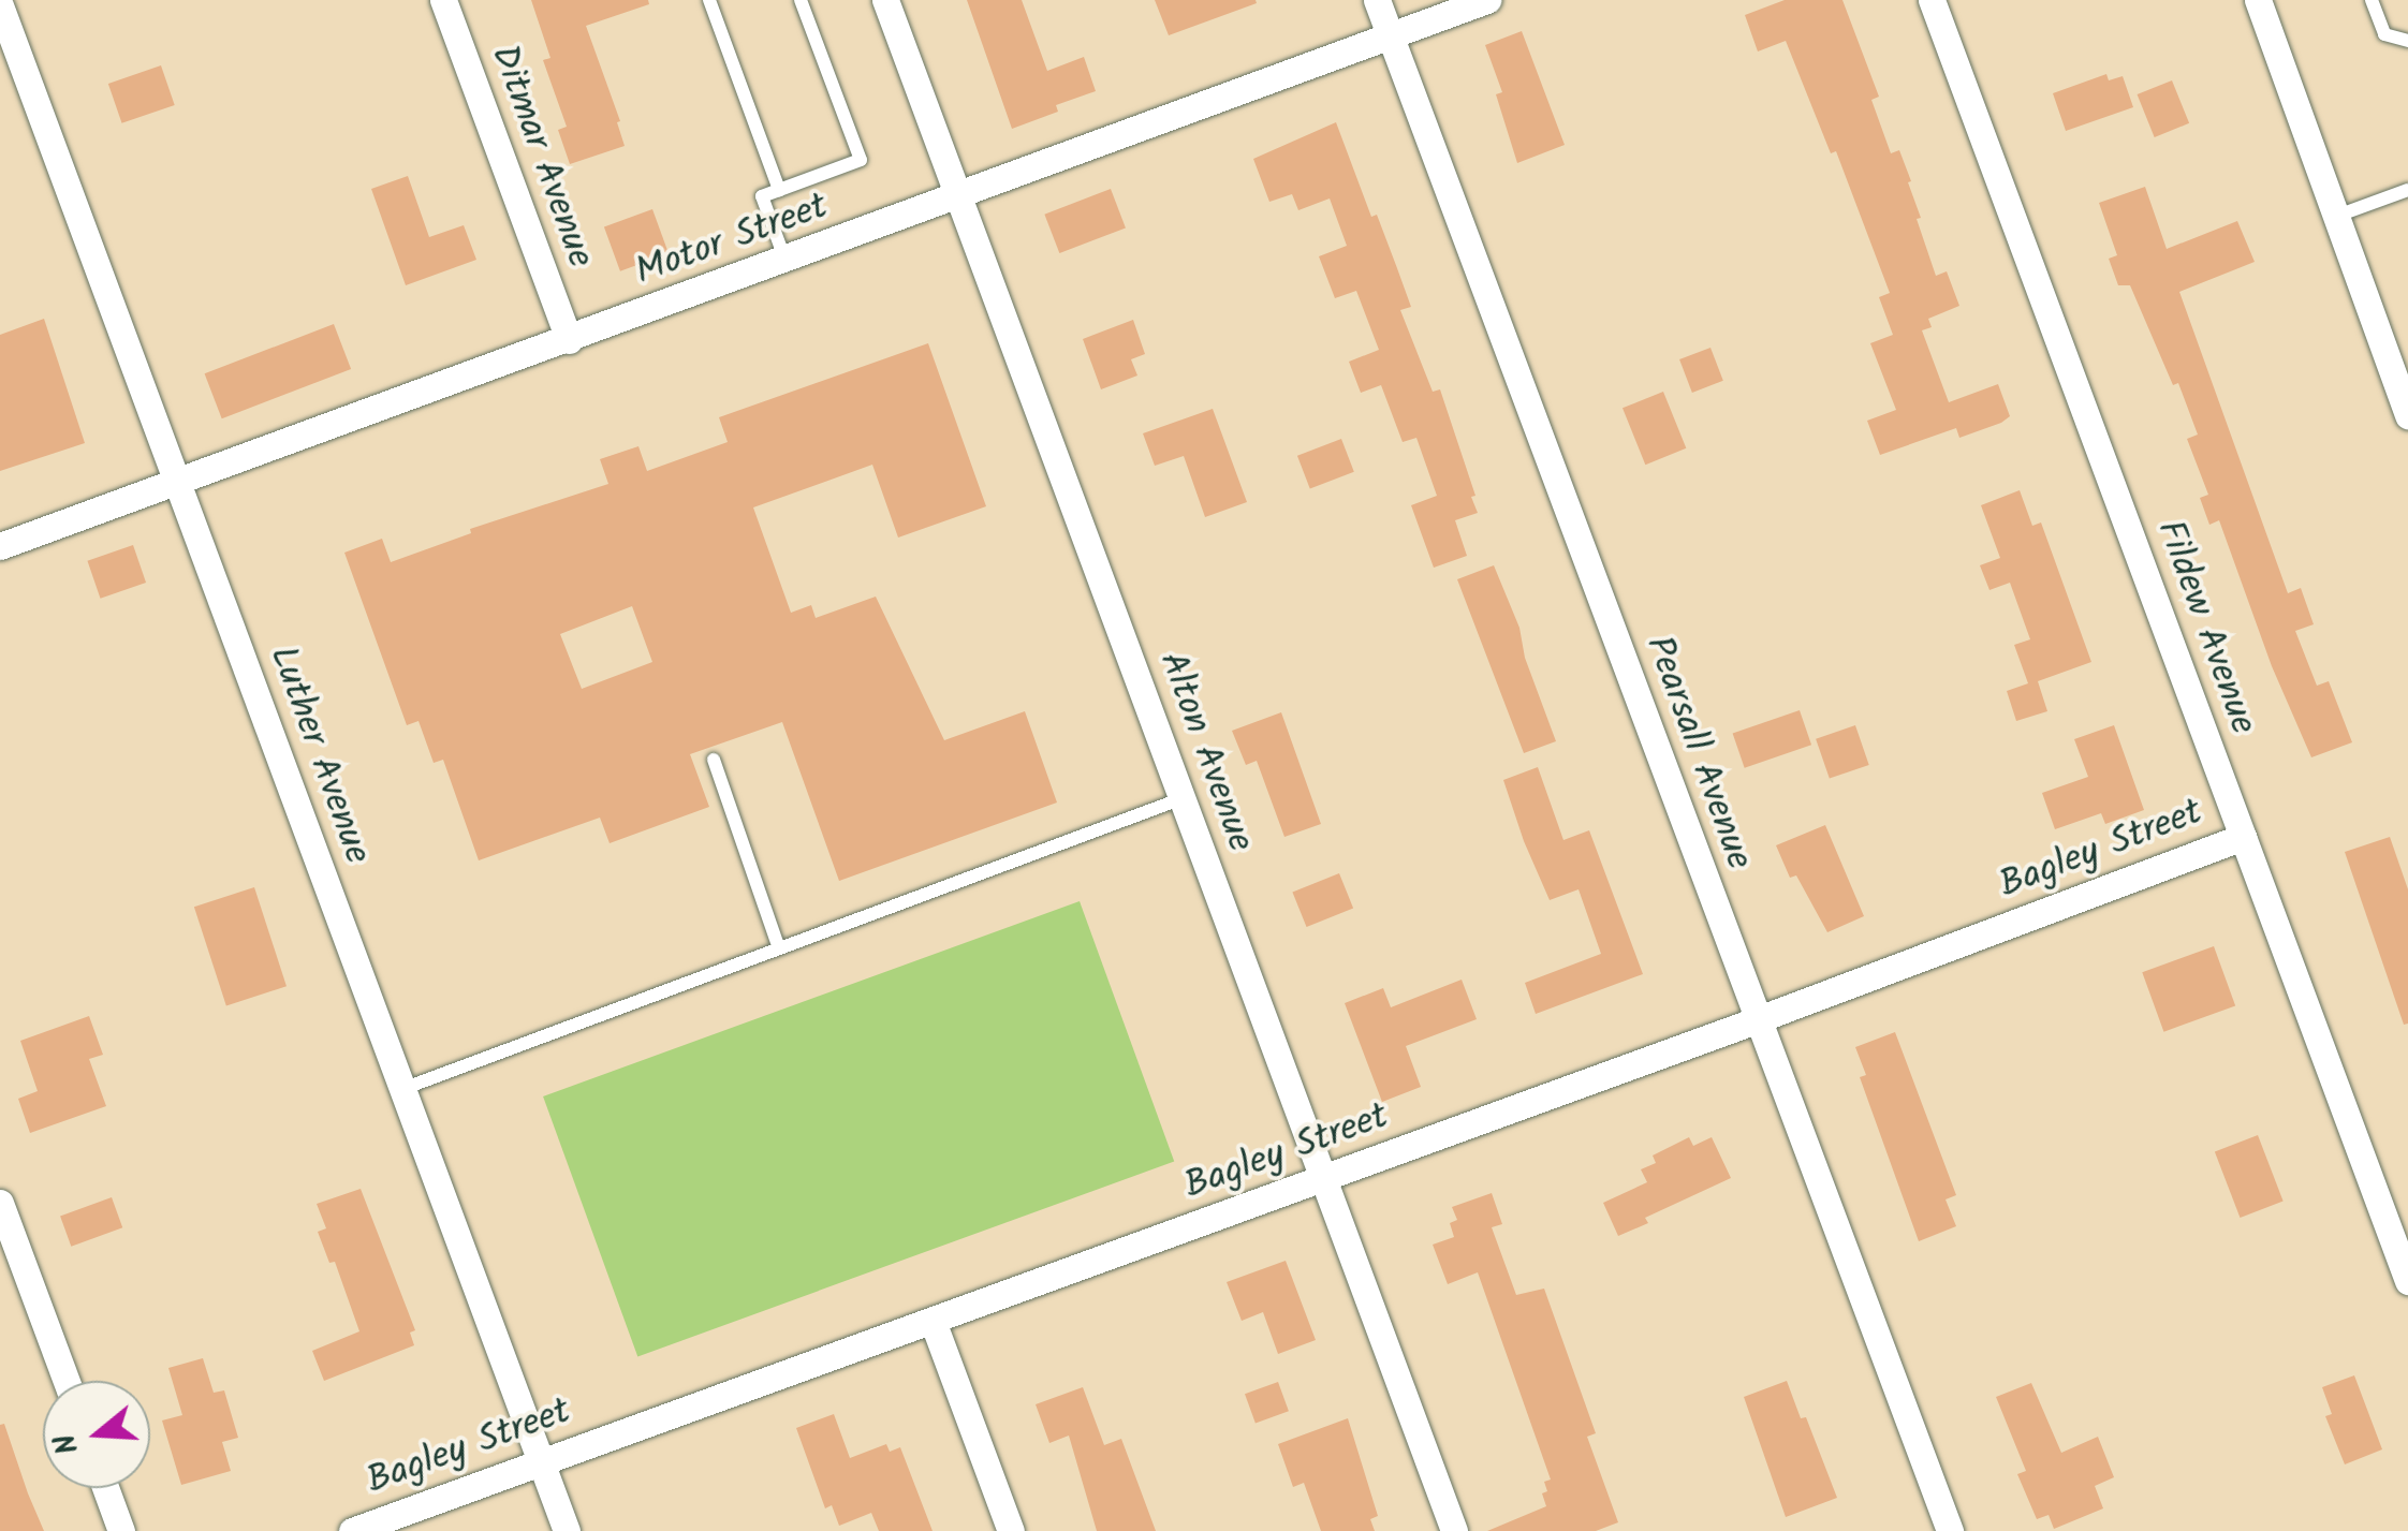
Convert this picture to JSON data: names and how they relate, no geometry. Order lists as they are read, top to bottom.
{
  "streets": {
    "street": [
      "Ditmar Avenue",
      "Motor Street",
      "Fildew Avenue",
      "Alton Avenue",
      "Pearsall Avenue",
      "Luther Avenue",
      "Bagley Street"
    ]
  },
  "crossings": [
    ["Ditmar Avenue", "Motor Street"],
    ["Motor Street", "Alton Avenue"],
    ["Motor Street", "Pearsall Avenue"],
    ["Motor Street", "Luther Avenue"],
    ["Fildew Avenue", "Bagley Street"],
    ["Alton Avenue", "Bagley Street"],
    ["Pearsall Avenue", "Bagley Street"],
    ["Luther Avenue", "Bagley Street"]
  ],
  "north": "left"
}
